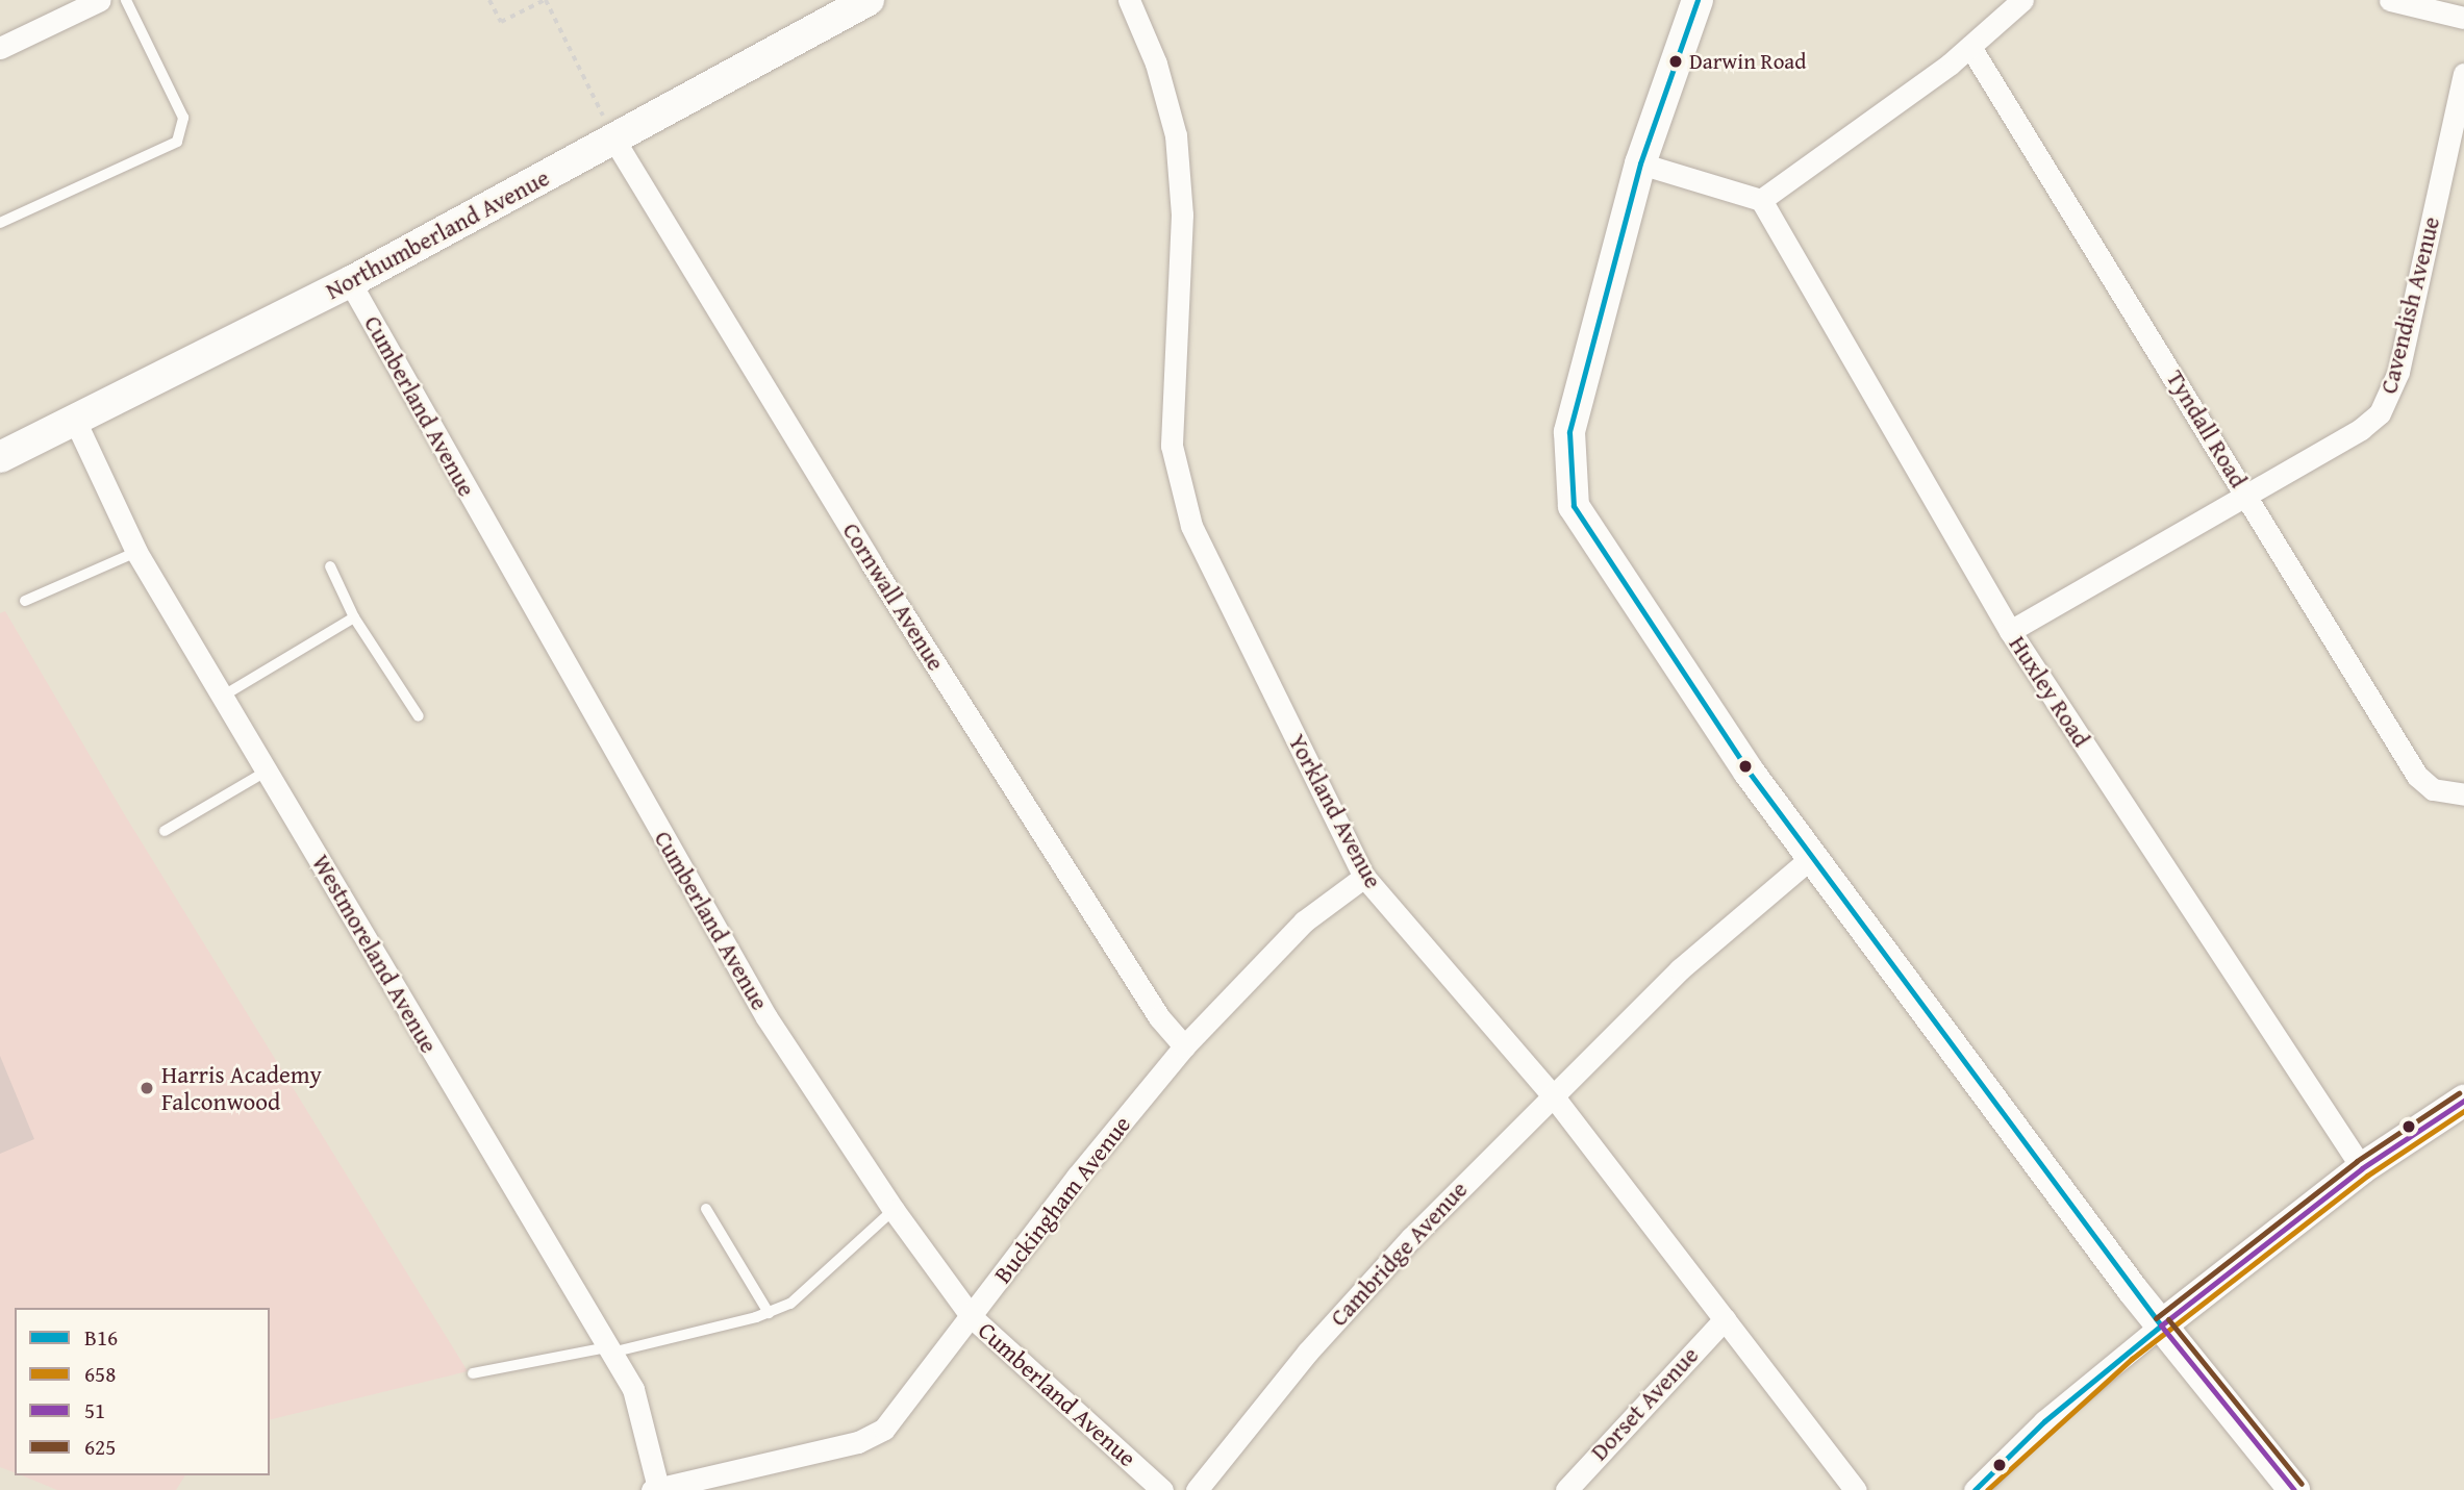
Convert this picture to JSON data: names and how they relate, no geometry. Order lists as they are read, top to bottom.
{
  "streets": {
    "street": [
      "Northumberland Avenue",
      "Cavendish Avenue",
      "Cumberland Avenue",
      "Tyndall Road",
      "Cornwall Avenue",
      "Huxley Road",
      "Yorkland Avenue",
      "Westmoreland Avenue",
      "Buckingham Avenue",
      "Cambridge Avenue",
      "Dorset Avenue"
    ]
  },
  "crossings": [
    ["Northumberland Avenue", "Cumberland Avenue"],
    ["Northumberland Avenue", "Cornwall Avenue"],
    ["Northumberland Avenue", "Westmoreland Avenue"],
    ["Cavendish Avenue", "Tyndall Road"],
    ["Cavendish Avenue", "Huxley Road"],
    ["Cumberland Avenue", "Buckingham Avenue"],
    ["Cornwall Avenue", "Buckingham Avenue"],
    ["Yorkland Avenue", "Buckingham Avenue"],
    ["Yorkland Avenue", "Cambridge Avenue"],
    ["Yorkland Avenue", "Dorset Avenue"],
    ["Westmoreland Avenue", "Buckingham Avenue"]
  ],
  "places": ["Darwin Road", "Harris Academy Falconwood"],
  "lines": [
    "transit line B16",
    "transit line 625",
    "transit line 51",
    "transit line 658"
  ],
  "legend": [
    "B16",
    "658",
    "51",
    "625"
  ]
}
